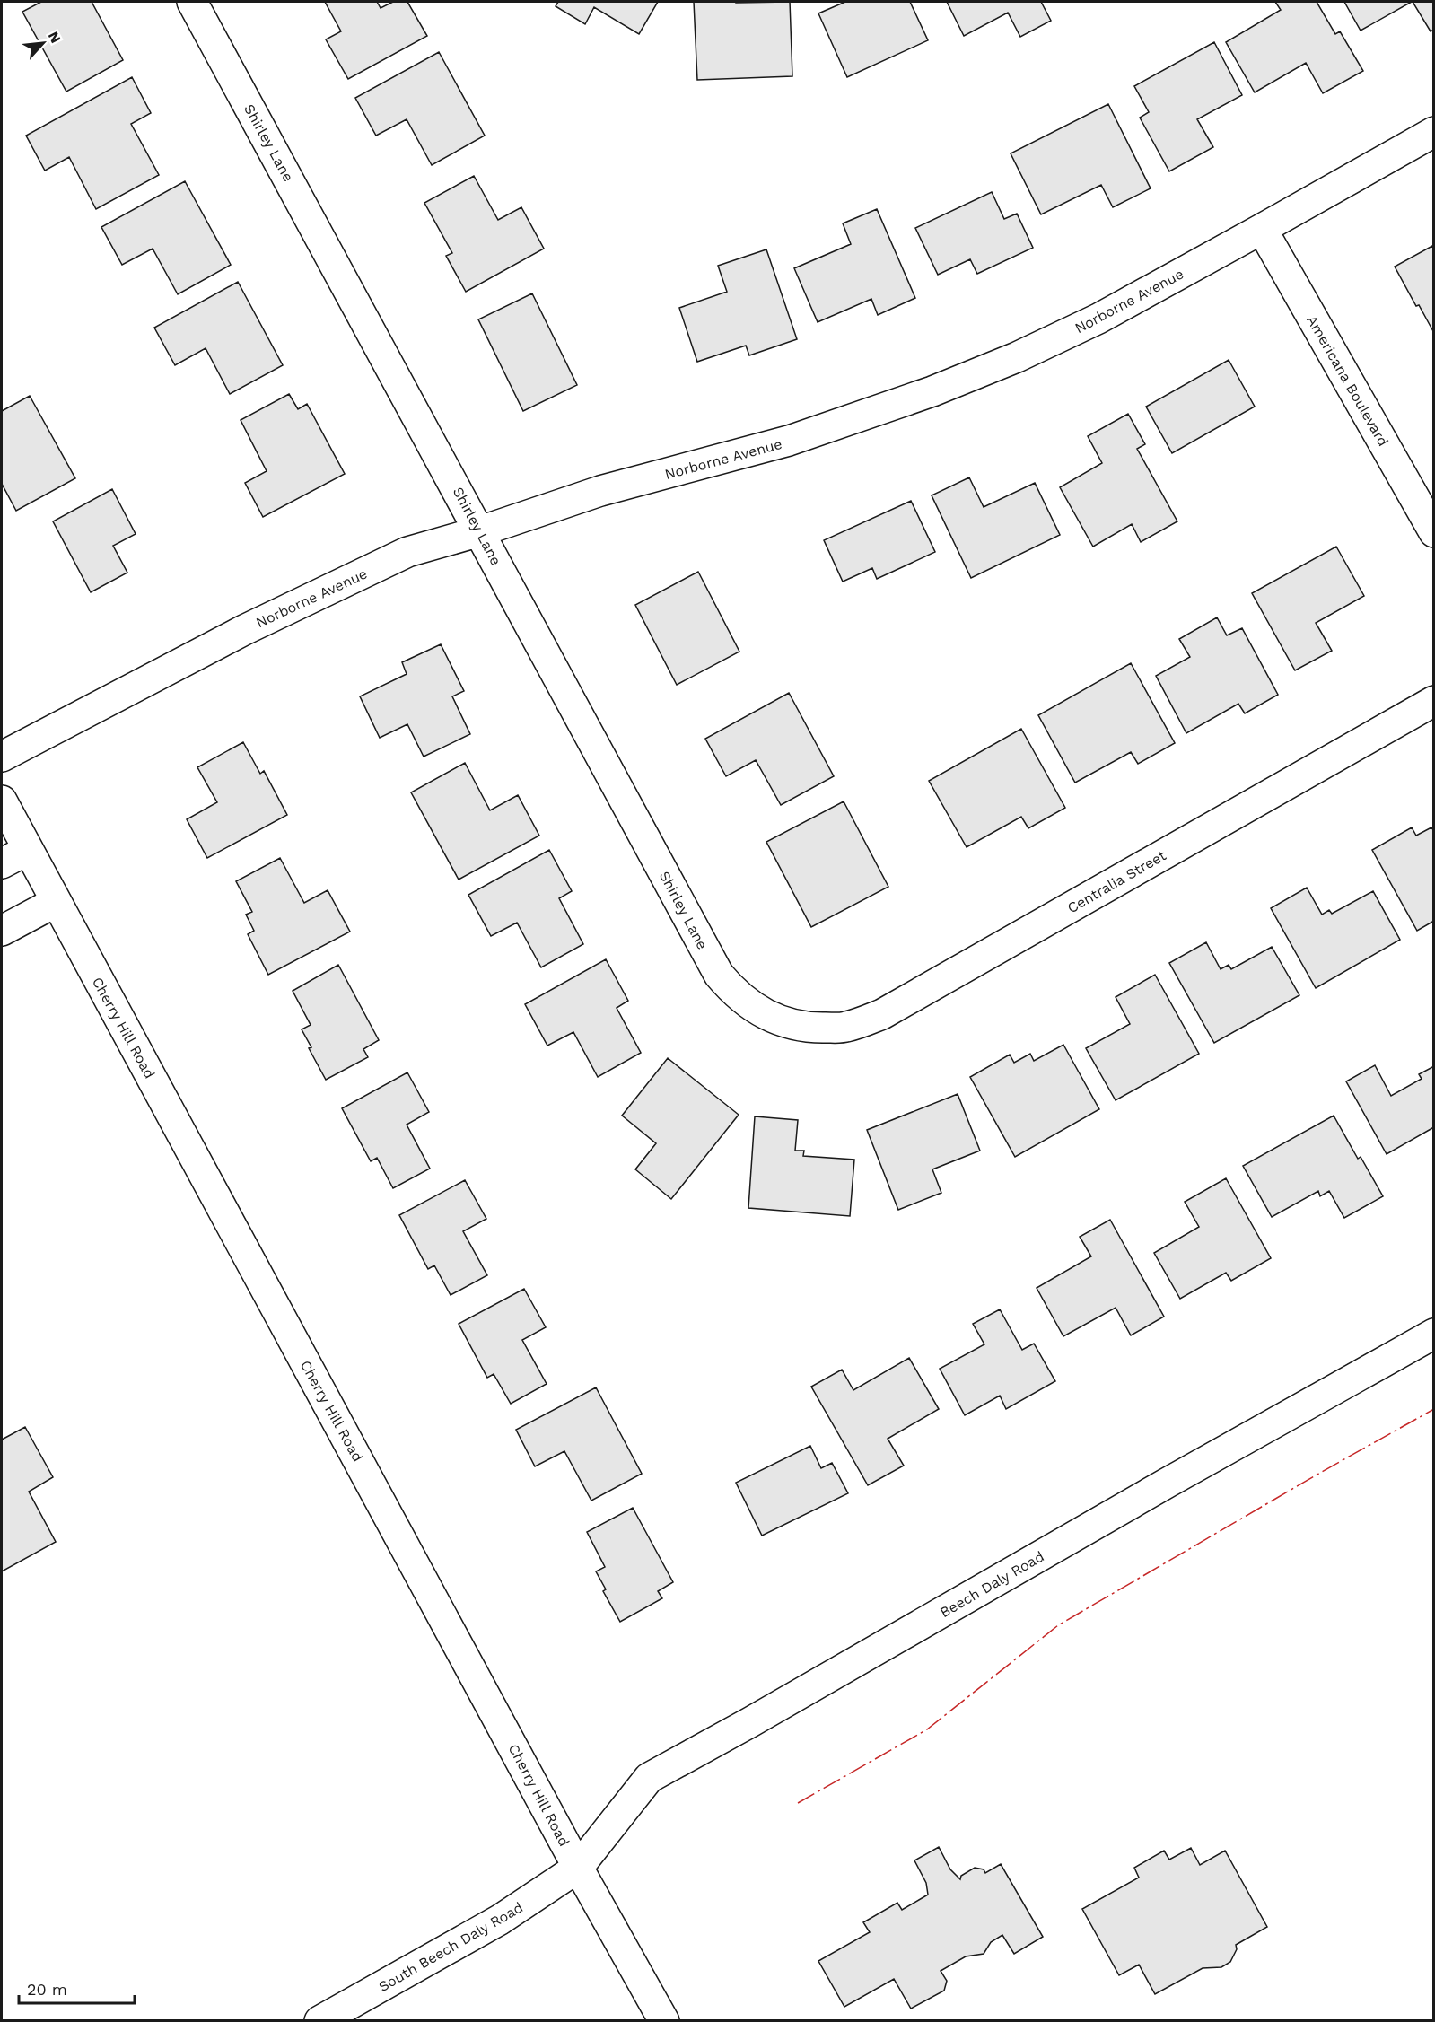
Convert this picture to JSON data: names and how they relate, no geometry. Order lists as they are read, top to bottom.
{
  "streets": {
    "street": [
      "Shirley Lane",
      "Norborne Avenue",
      "Americana Boulevard",
      "Centralia Street",
      "Cherry Hill Road",
      "Beech Daly Road",
      "South Beech Daly Road"
    ]
  },
  "crossings": [
    ["Shirley Lane", "Norborne Avenue"],
    ["Shirley Lane", "Centralia Street"],
    ["Norborne Avenue", "Americana Boulevard"],
    ["Cherry Hill Road", "Beech Daly Road"],
    ["Cherry Hill Road", "South Beech Daly Road"],
    ["Beech Daly Road", "South Beech Daly Road"]
  ],
  "scale_bar": "20 m",
  "north": "top right"
}
